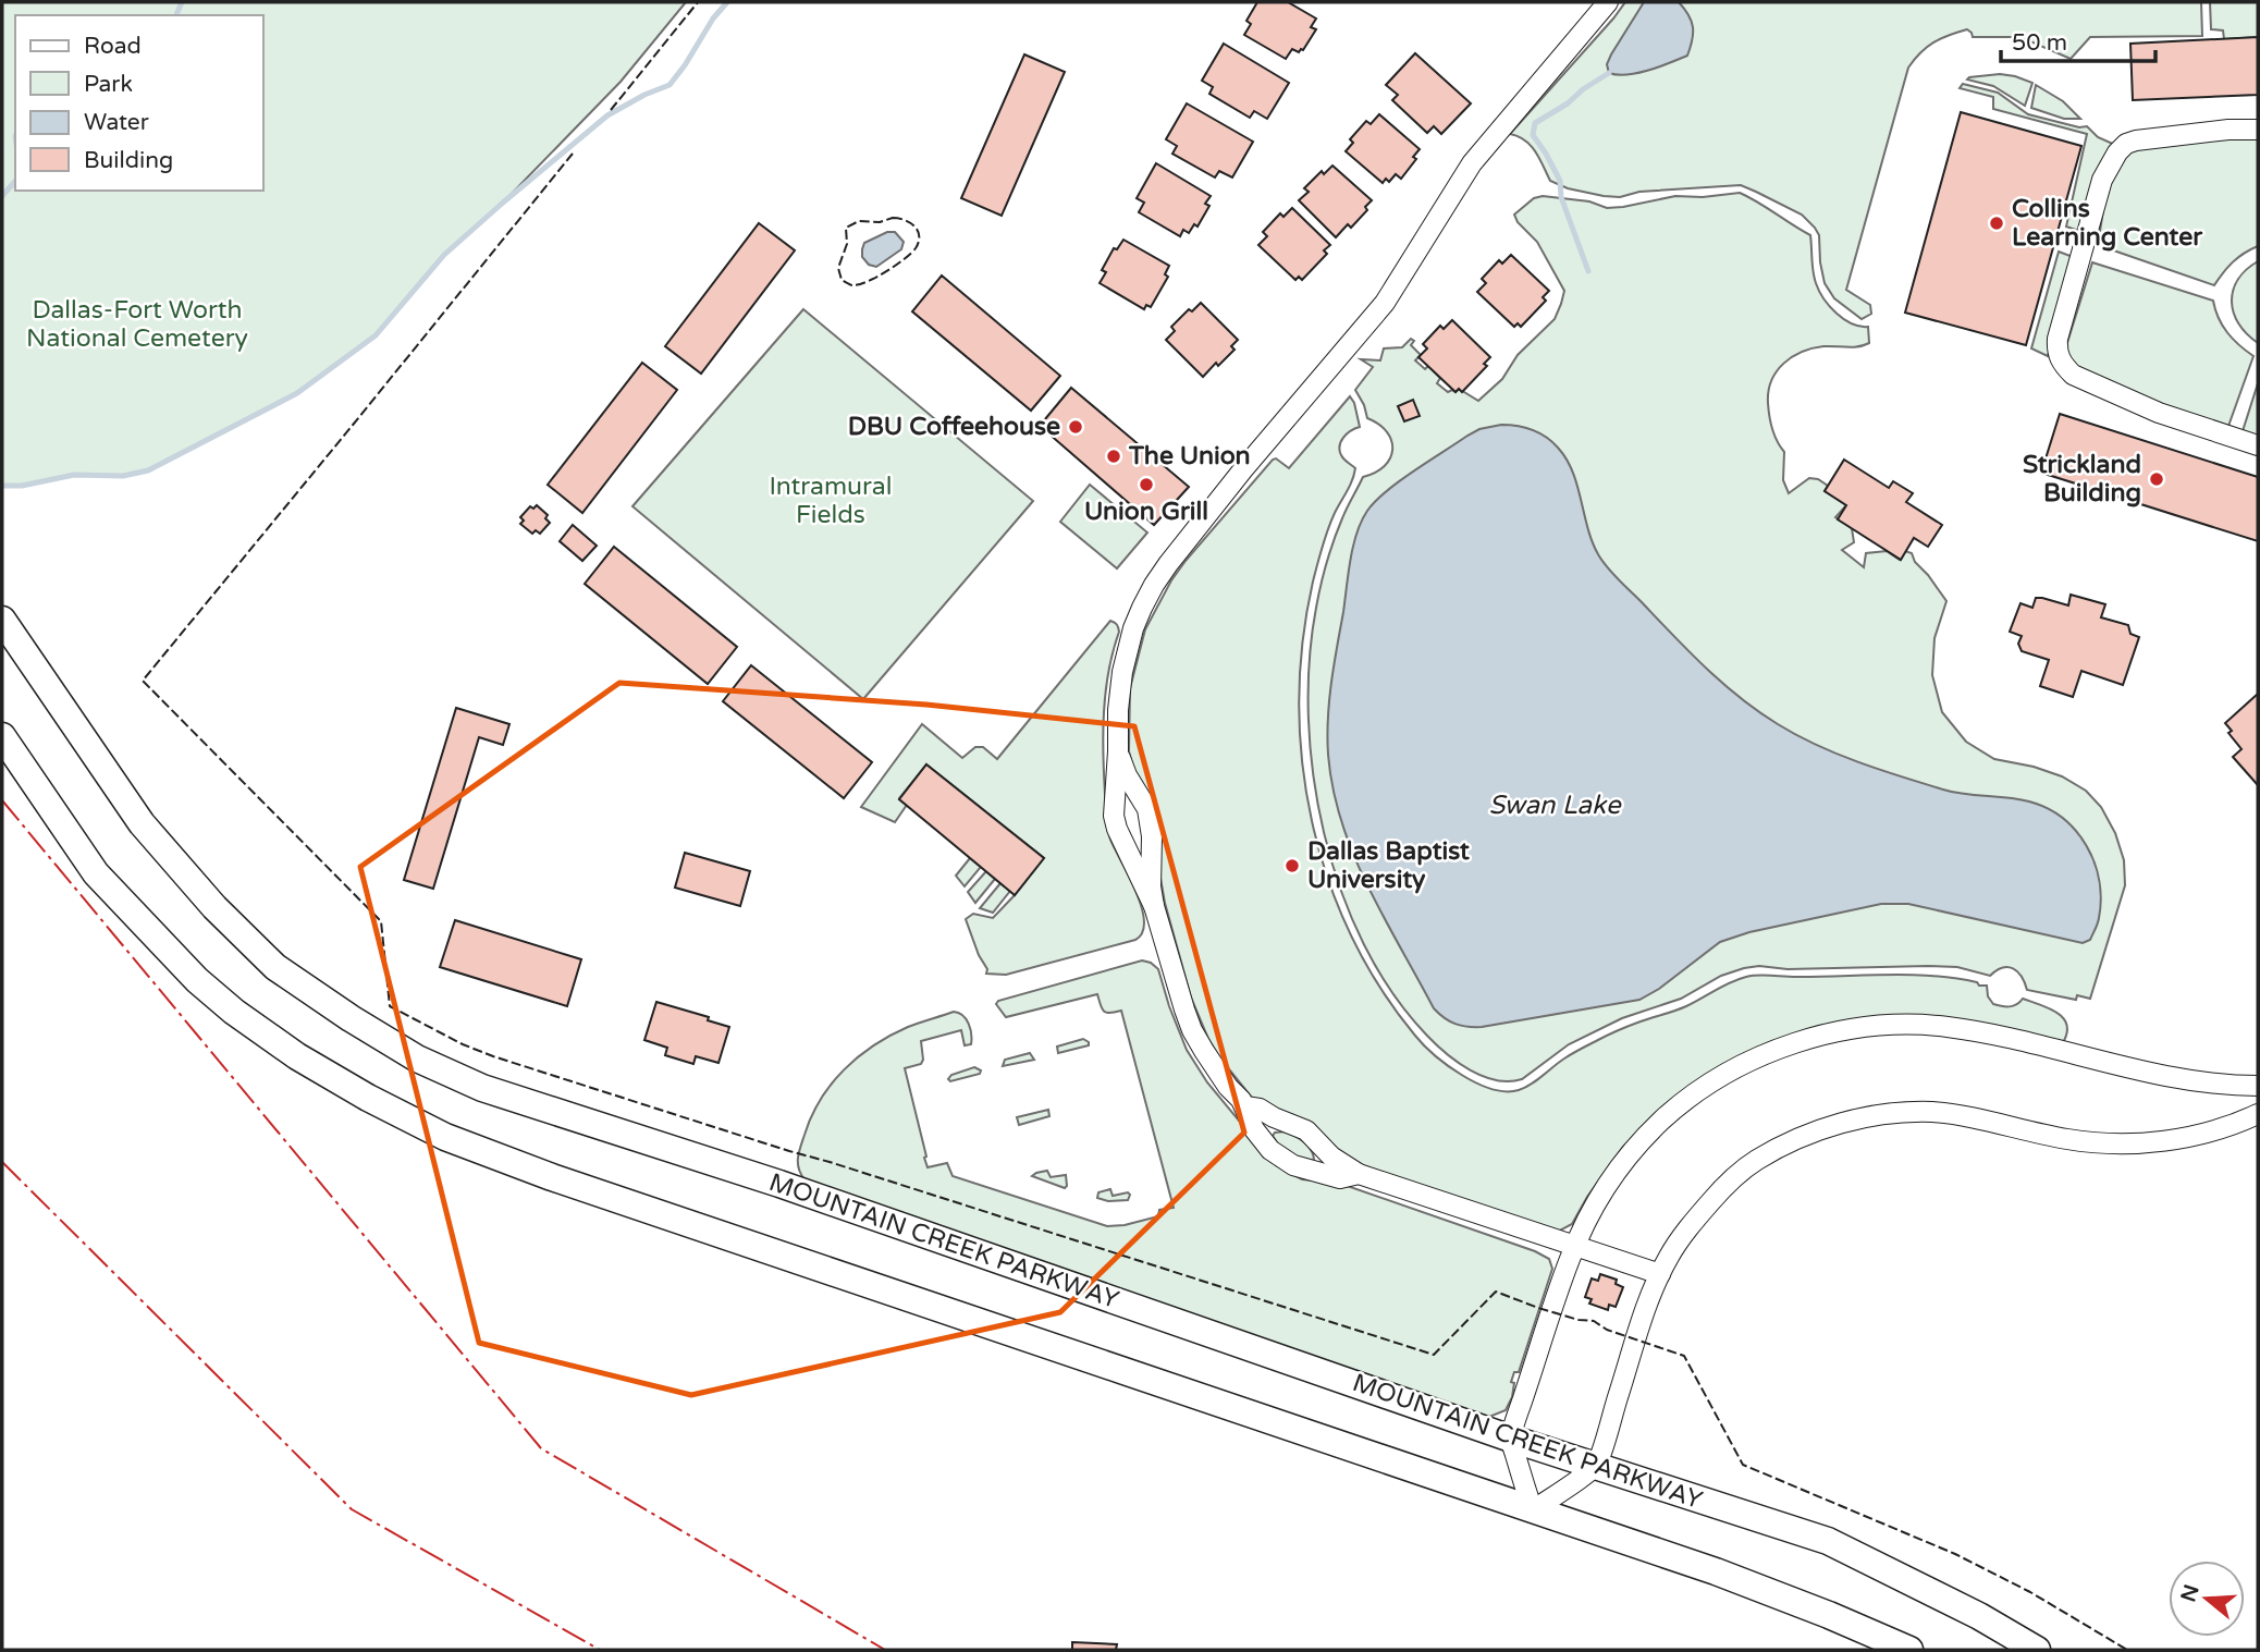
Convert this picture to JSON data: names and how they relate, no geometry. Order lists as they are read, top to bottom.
{
  "streets": {
    "main road": ["MOUNTAIN CREEK PARKWAY"]
  },
  "water": ["Swan Lake"],
  "parks": ["Dallas-Fort Worth National Cemetery", "Intramural Fields"],
  "places": [
    "Collins Learning Center",
    "DBU Coffeehouse",
    "The Union",
    "Strickland Building",
    "Union Grill",
    "Dallas Baptist University"
  ],
  "legend": [
    "Road",
    "Park",
    "Water",
    "Building"
  ],
  "scale_bar": "50 m",
  "north": "left"
}
